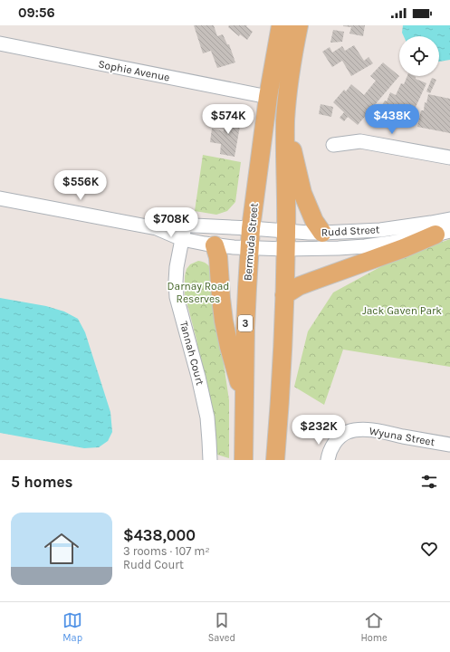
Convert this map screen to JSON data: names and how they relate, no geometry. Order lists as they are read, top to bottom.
{
  "streets": {
    "main road": ["Bermuda Street", "3"],
    "street": [
      "Sophie Avenue",
      "Rudd Street",
      "Tannah Court",
      "Wyuna Street"
    ]
  },
  "crossings": [
    ["Sophie Avenue", "Bermuda Street"],
    ["Rudd Street", "Bermuda Street"],
    ["Rudd Street", "Tannah Court"]
  ],
  "parks": ["Darnay Road Reserves", "Jack Gaven Park"],
  "page": {
    "status": "09:56",
    "price": [
      "$574K",
      "$438K",
      "$556K",
      "$708K",
      "$232K"
    ],
    "heading": "5 homes",
    "list": [
      {
        "name": "$438,000",
        "note": "3 rooms · 107 m² · Rudd Court"
      }
    ],
    "tabs": ["Map", "Saved", "Home"]
  }
}
